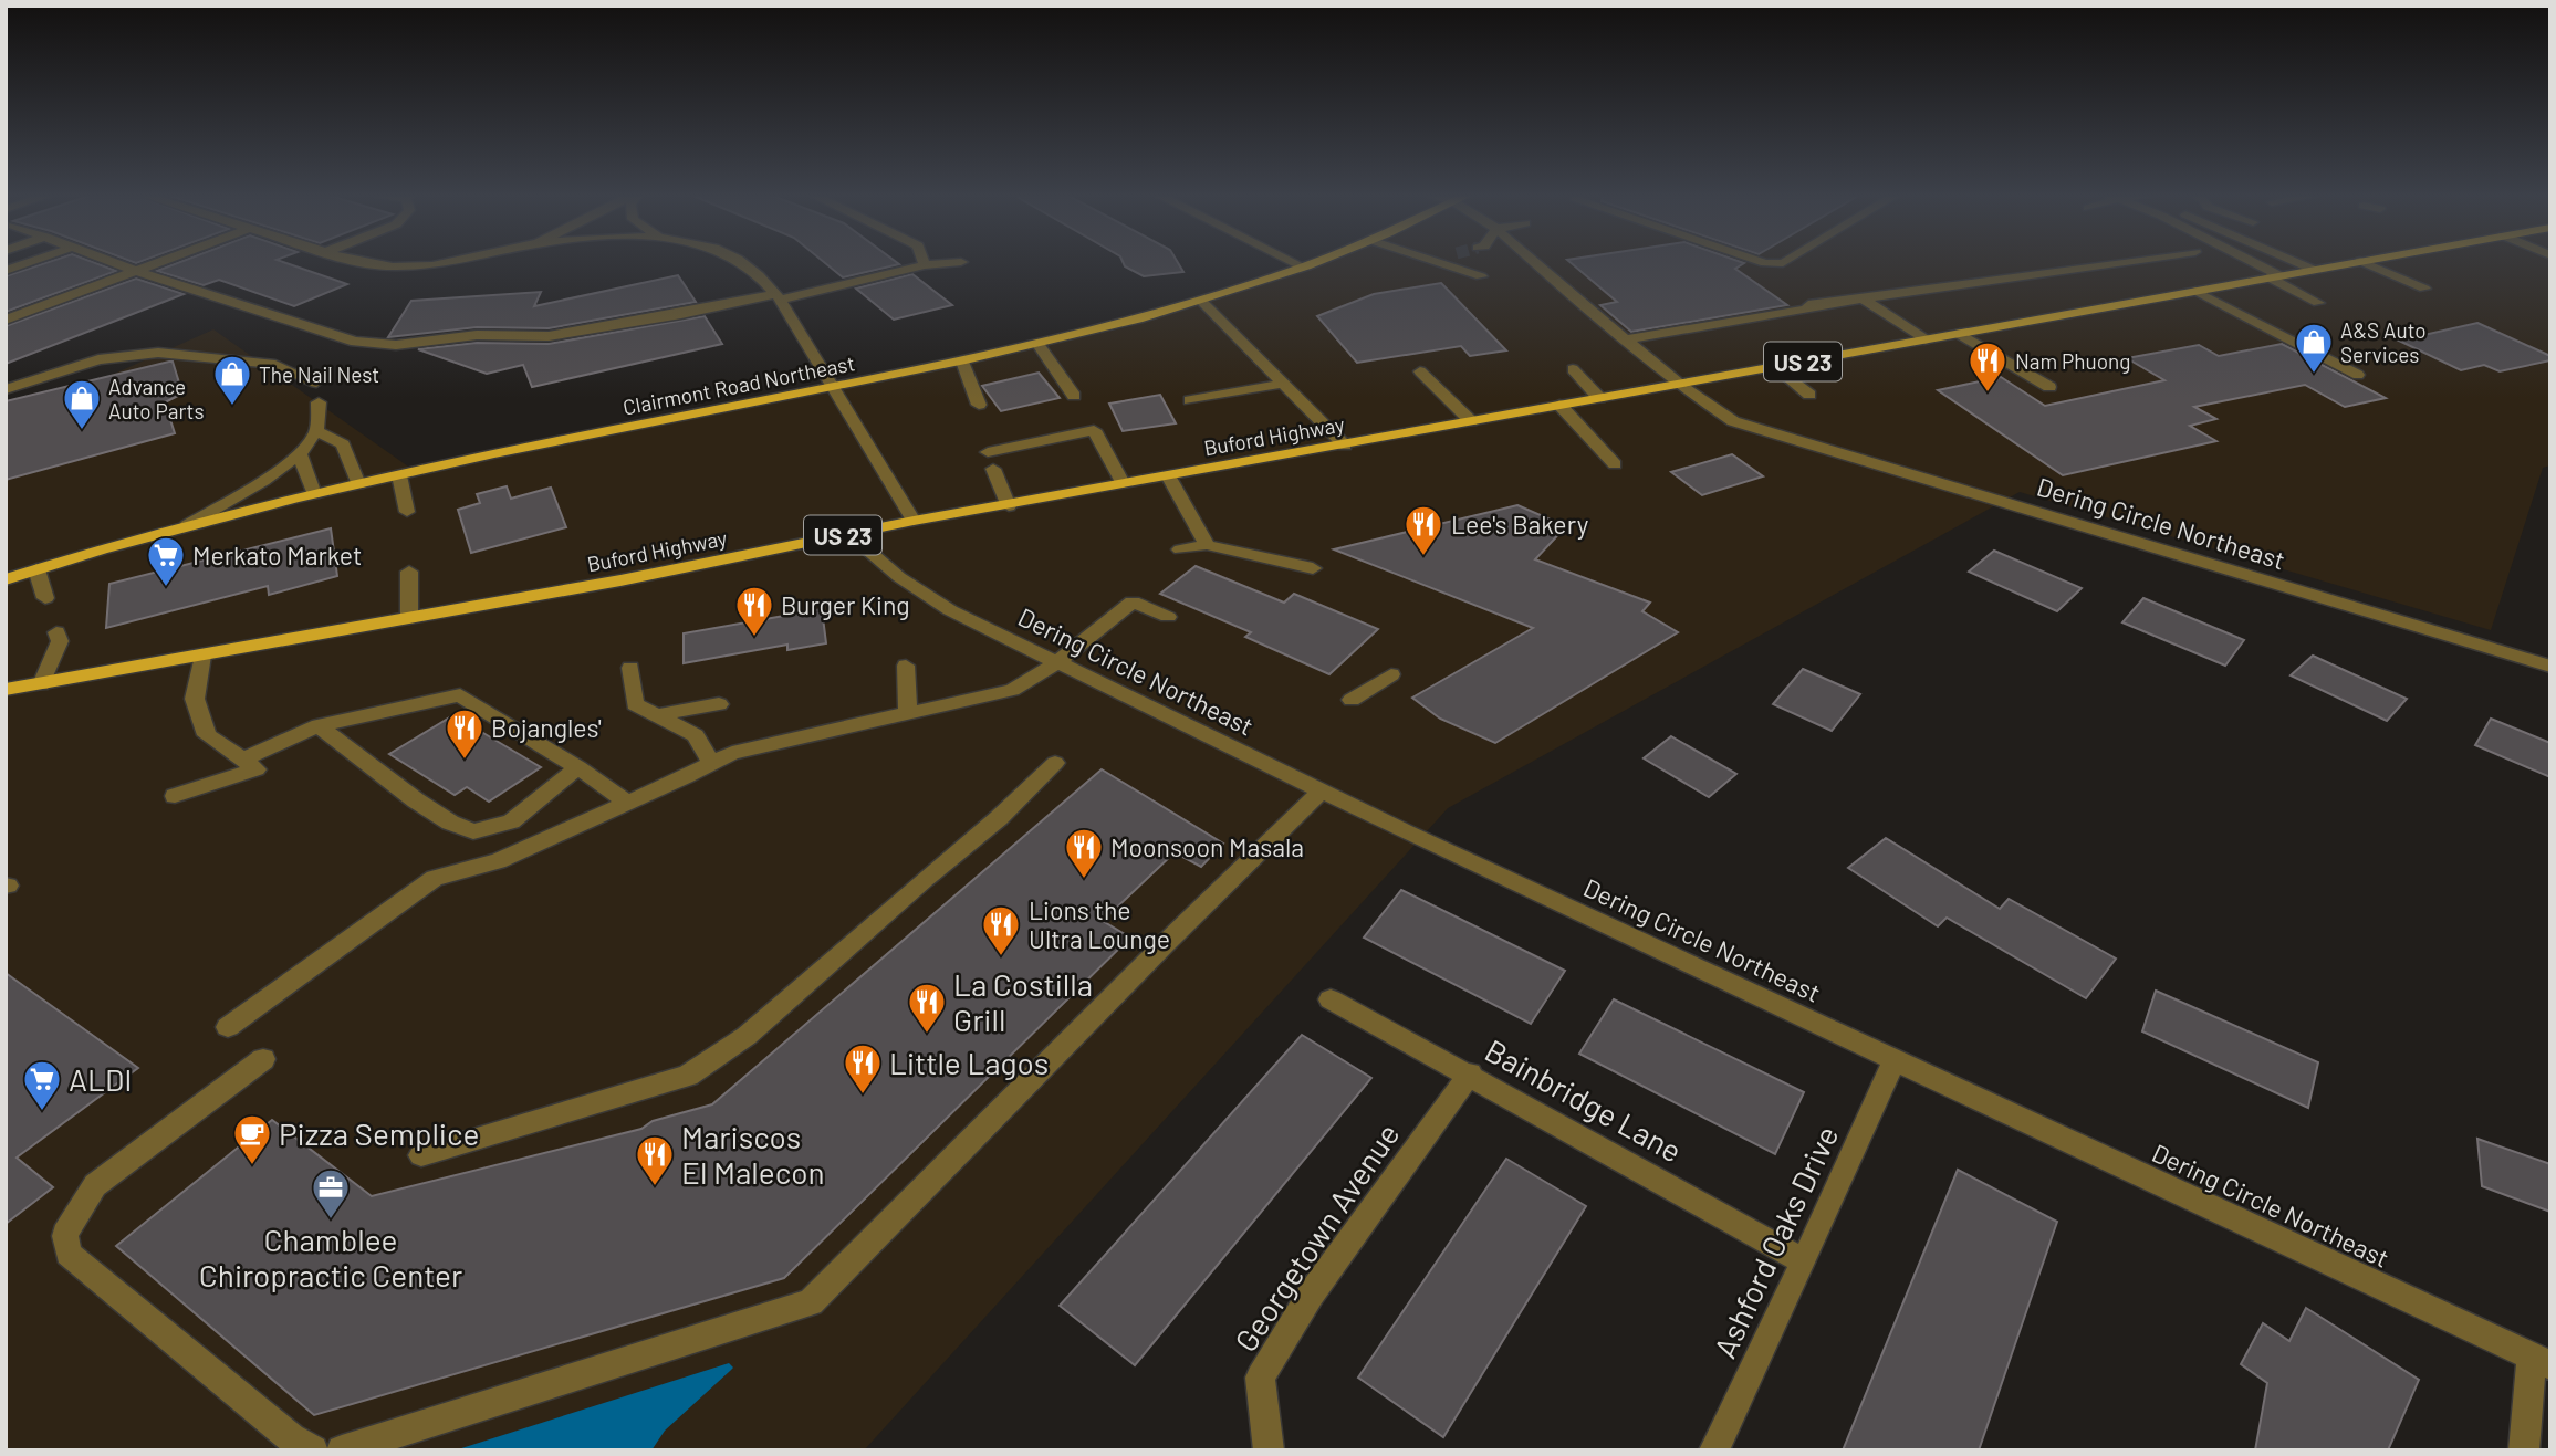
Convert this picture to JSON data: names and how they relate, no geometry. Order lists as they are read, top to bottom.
{
  "streets": {
    "main road": ["US 23", "Clairmont Road Northeast", "Buford Highway"],
    "street": [
      "Dering Circle Northeast",
      "Bainbridge Lane",
      "Georgetown Avenue",
      "Ashford Oaks Drive"
    ]
  },
  "crossings": [
    ["Buford Highway", "Dering Circle Northeast"],
    ["Dering Circle Northeast", "Ashford Oaks Drive"],
    ["Bainbridge Lane", "Georgetown Avenue"],
    ["Bainbridge Lane", "Ashford Oaks Drive"]
  ],
  "places": {
    "shop": ["A&S Auto Services", "The Nail Nest", "Advance Auto Parts"],
    "restaurant": [
      "Nam Phuong",
      "Lee's Bakery",
      "Burger King",
      "Bojangles'",
      "Moonsoon Masala",
      "Lions the Ultra Lounge",
      "La Costilla Grill",
      "Little Lagos",
      "Mariscos El Malecon"
    ],
    "supermarket": ["Merkato Market", "ALDI"],
    "cafe": ["Pizza Semplice"],
    "office": ["Chamblee Chiropractic Center"]
  }
}
